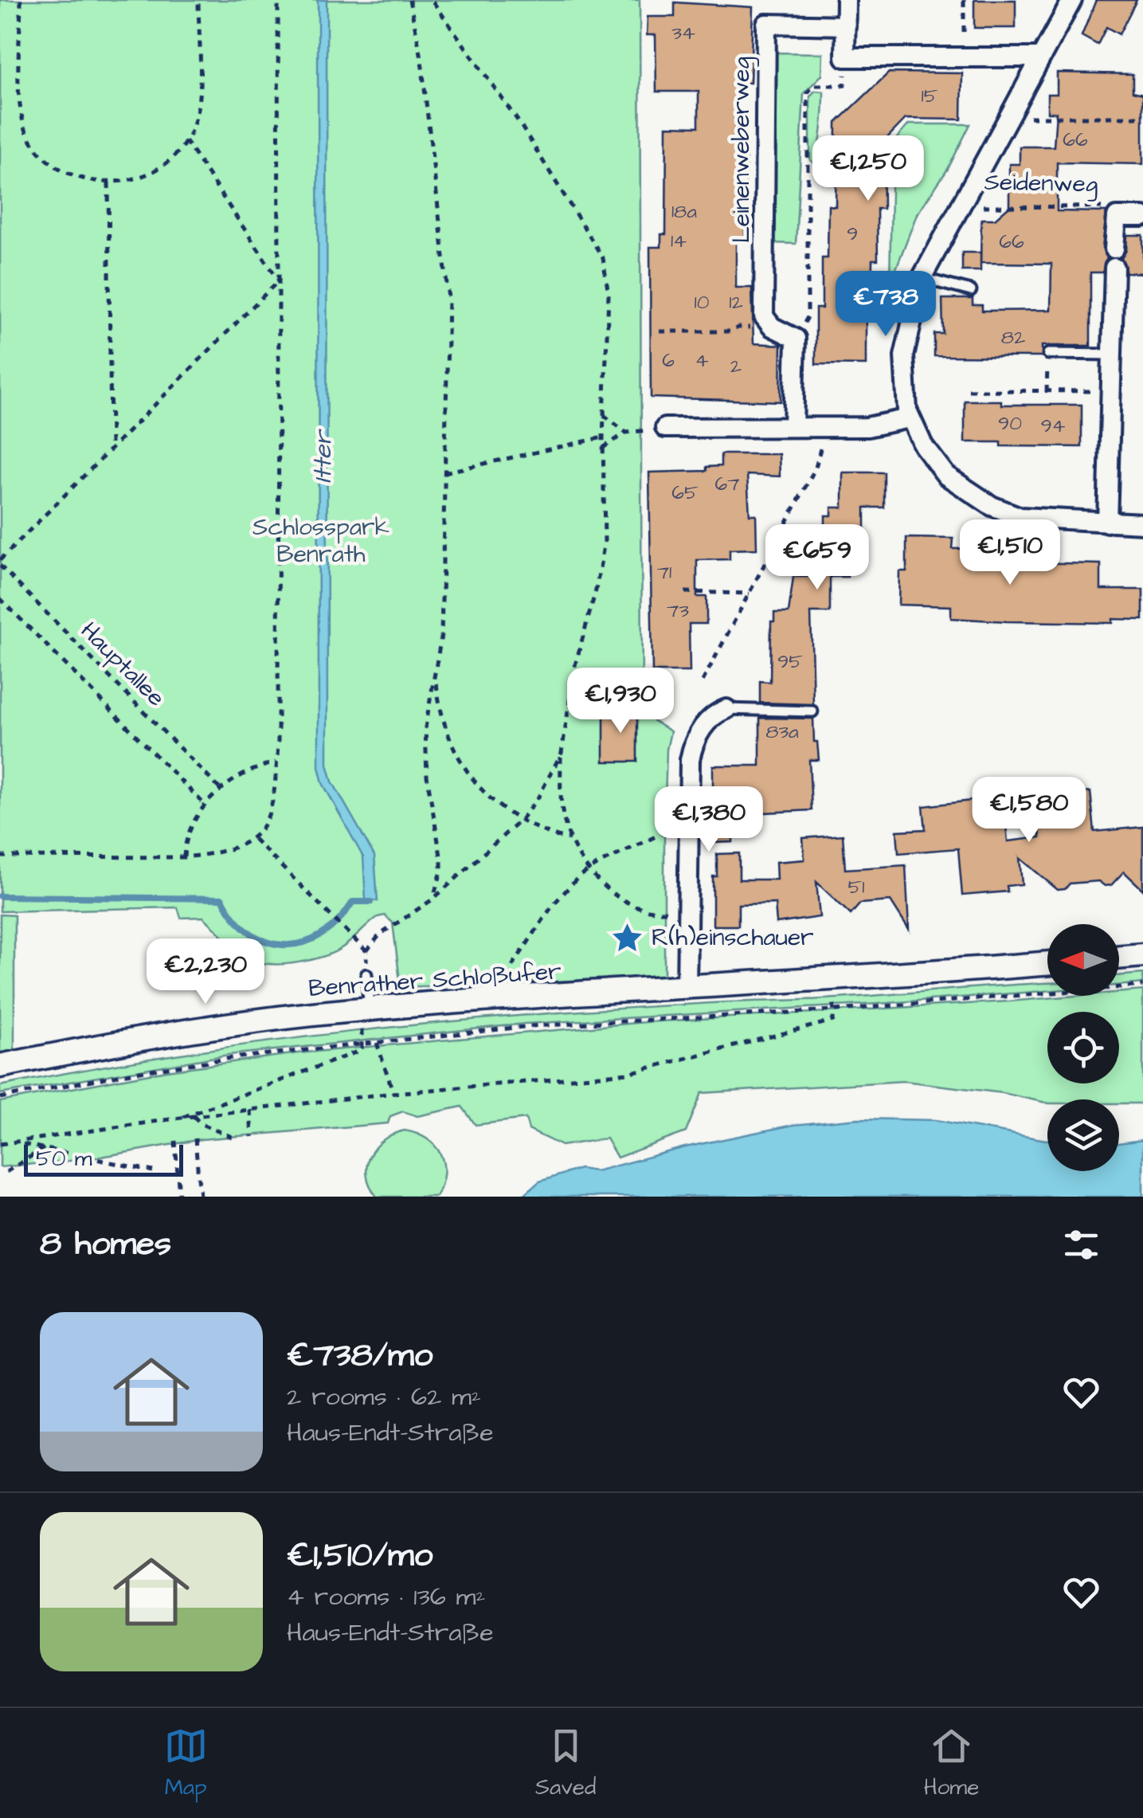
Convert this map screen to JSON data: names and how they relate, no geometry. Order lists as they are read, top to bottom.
{
  "streets": {
    "street": ["Leinenweberweg", "Seidenweg", "Benrather Schloßufer"],
    "path": ["Hauptallee"]
  },
  "water": ["Itter"],
  "parks": ["Schlosspark Benrath"],
  "places": {
    "place": ["R(h)einschauer"]
  },
  "house_numbers": [
    "34",
    "15",
    "66",
    "18a",
    "9",
    "14",
    "66",
    "10",
    "12",
    "82",
    "6",
    "4",
    "2",
    "90",
    "94",
    "67",
    "65",
    "71",
    "73",
    "95",
    "83a",
    "51"
  ],
  "scale_bar": "50 m",
  "north": "left",
  "page": {
    "price": [
      "€1,250",
      "€738",
      "€1,510",
      "€659",
      "€1,930",
      "€1,580",
      "€1,380",
      "€2,230"
    ],
    "scale": "50 m",
    "heading": "8 homes",
    "list": [
      {
        "name": "€738/mo",
        "note": "2 rooms · 62 m² · Haus-Endt-Straße"
      },
      {
        "name": "€1,510/mo",
        "note": "4 rooms · 136 m² · Haus-Endt-Straße"
      }
    ],
    "tabs": ["Map", "Saved", "Home"]
  }
}
